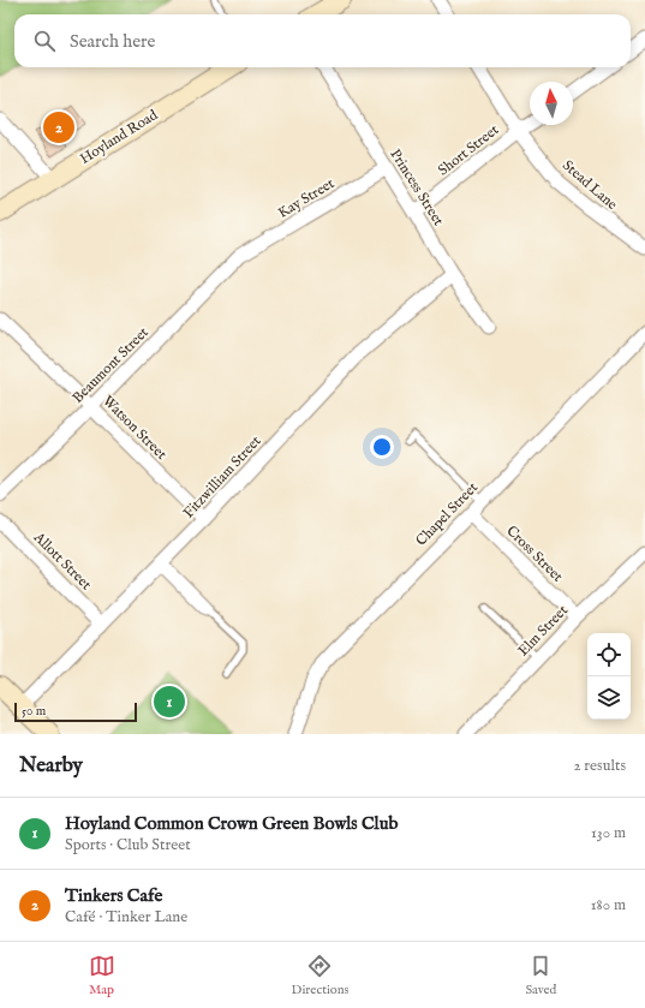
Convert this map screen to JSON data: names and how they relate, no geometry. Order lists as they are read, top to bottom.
{
  "streets": {
    "main road": ["Hoyland Road"],
    "street": [
      "Short Street",
      "Stead Lane",
      "Princess Street",
      "Kay Street",
      "Beaumont Street",
      "Watson Street",
      "Fitzwilliam Street",
      "Chapel Street",
      "Cross Street",
      "Allott Street",
      "Elm Street"
    ]
  },
  "crossings": [
    ["Short Street", "Stead Lane"],
    ["Short Street", "Princess Street"],
    ["Princess Street", "Kay Street"],
    ["Princess Street", "Fitzwilliam Street"],
    ["Kay Street", "Beaumont Street"],
    ["Beaumont Street", "Watson Street"],
    ["Watson Street", "Fitzwilliam Street"],
    ["Fitzwilliam Street", "Allott Street"],
    ["Chapel Street", "Cross Street"],
    ["Cross Street", "Elm Street"]
  ],
  "scale_bar": "50 m",
  "north": "top",
  "page": {
    "search": "Search here",
    "pins": ["2", "1"],
    "scale": "50 m",
    "heading": ["Nearby", "2 results"],
    "list": [
      {
        "mark": "1",
        "name": "Hoyland Common Crown Green Bowls Club",
        "note": "Sports · Club Street",
        "value": "130 m"
      },
      {
        "mark": "2",
        "name": "Tinkers Cafe",
        "note": "Café · Tinker Lane",
        "value": "180 m"
      }
    ],
    "nav": ["Map", "Directions", "Saved"]
  }
}
